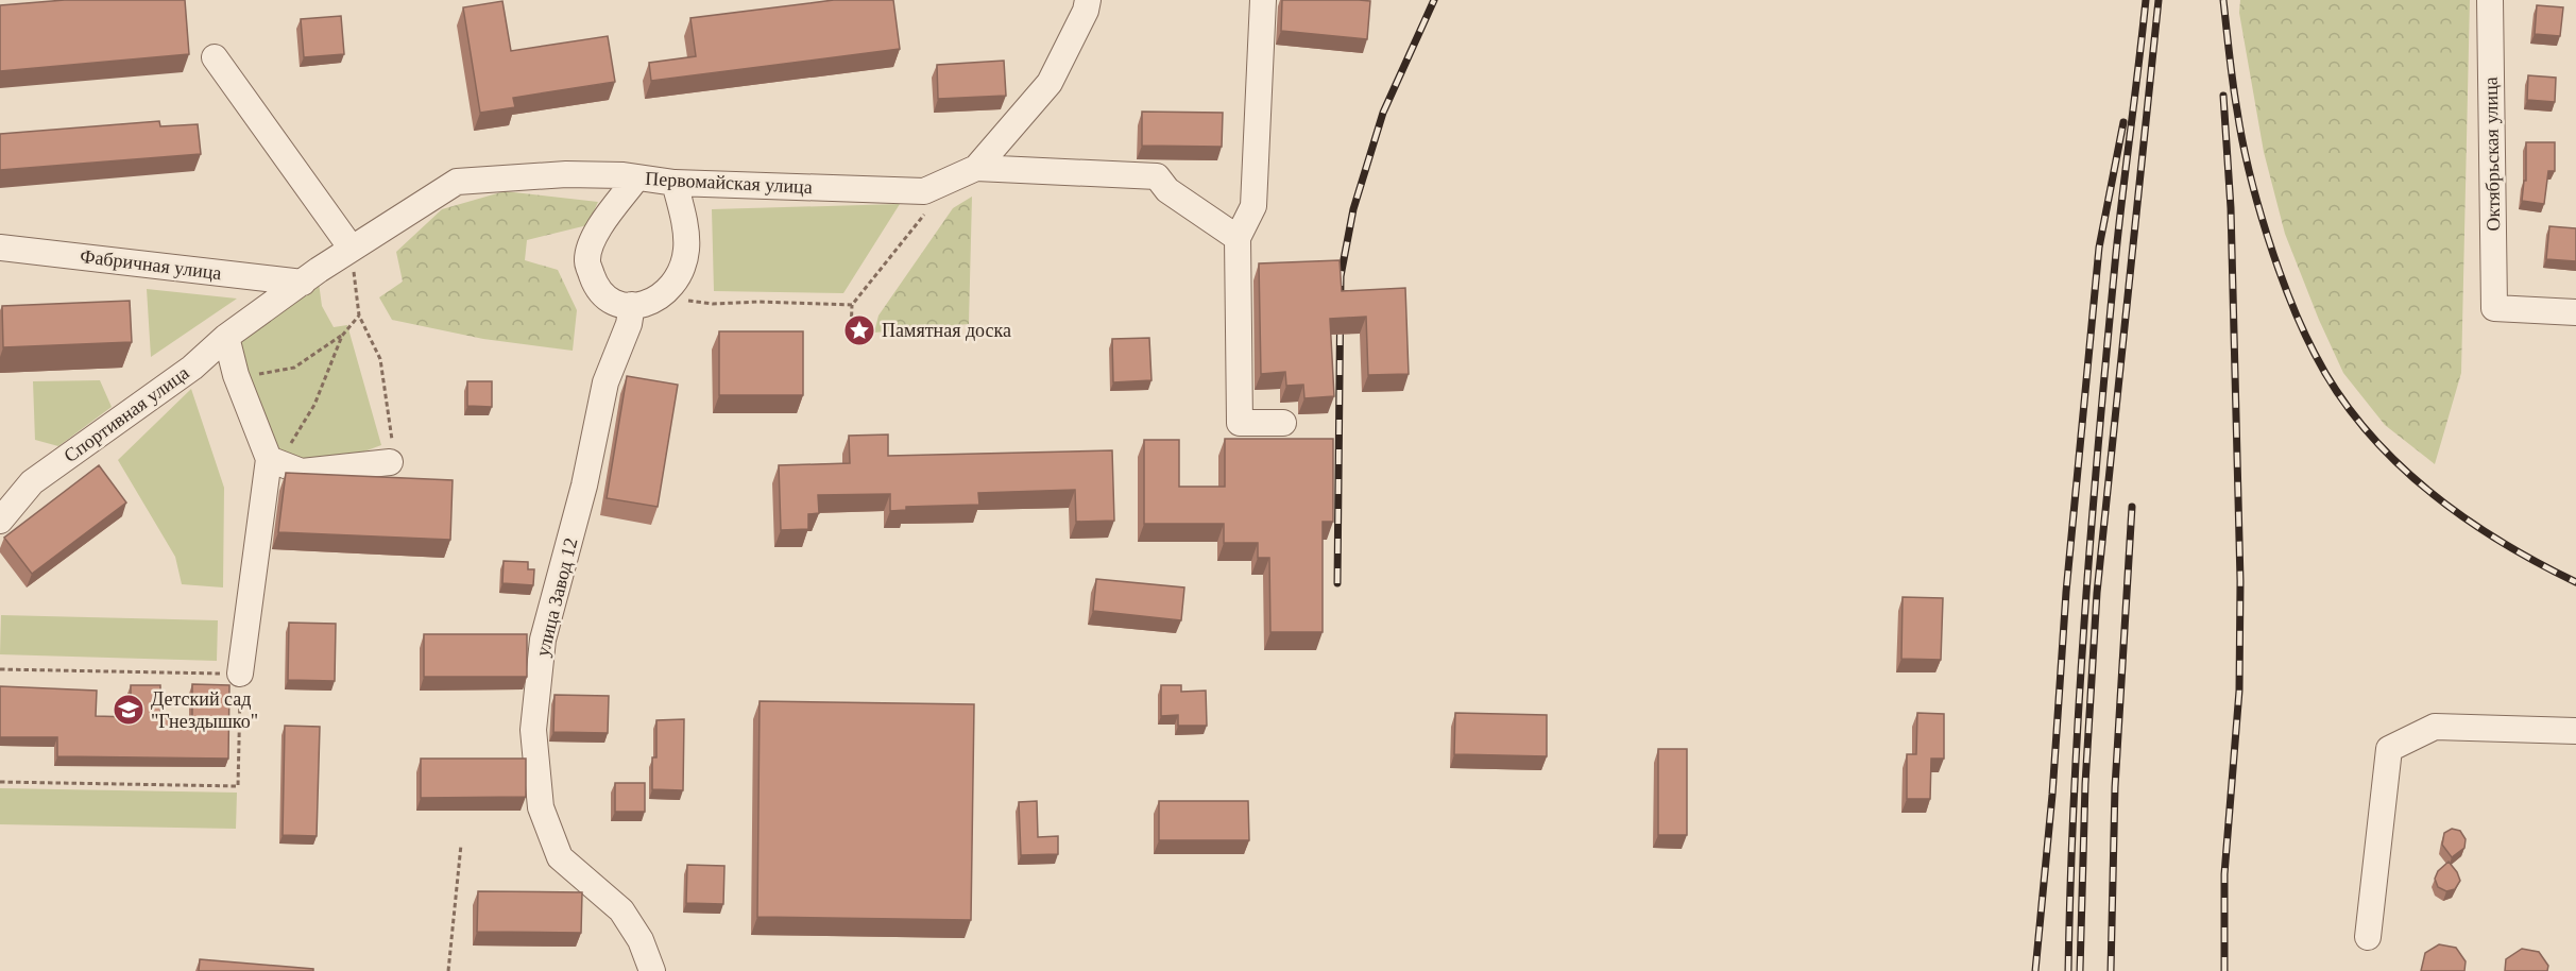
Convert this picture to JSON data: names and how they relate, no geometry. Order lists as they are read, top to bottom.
{
  "streets": {
    "street": [
      "Октябрьская улица",
      "Первомайская улица",
      "Фабричная улица",
      "Спортивная улица",
      "улица Завод 12"
    ]
  },
  "crossings": [
    ["Первомайская улица", "Фабричная улица"],
    ["Первомайская улица", "Спортивная улица"],
    ["Первомайская улица", "улица Завод 12"],
    ["Фабричная улица", "Спортивная улица"]
  ],
  "places": {
    "place": ["Памятная доска"],
    "school or university": ["Детский сад \"Гнездышко\""]
  }
}
